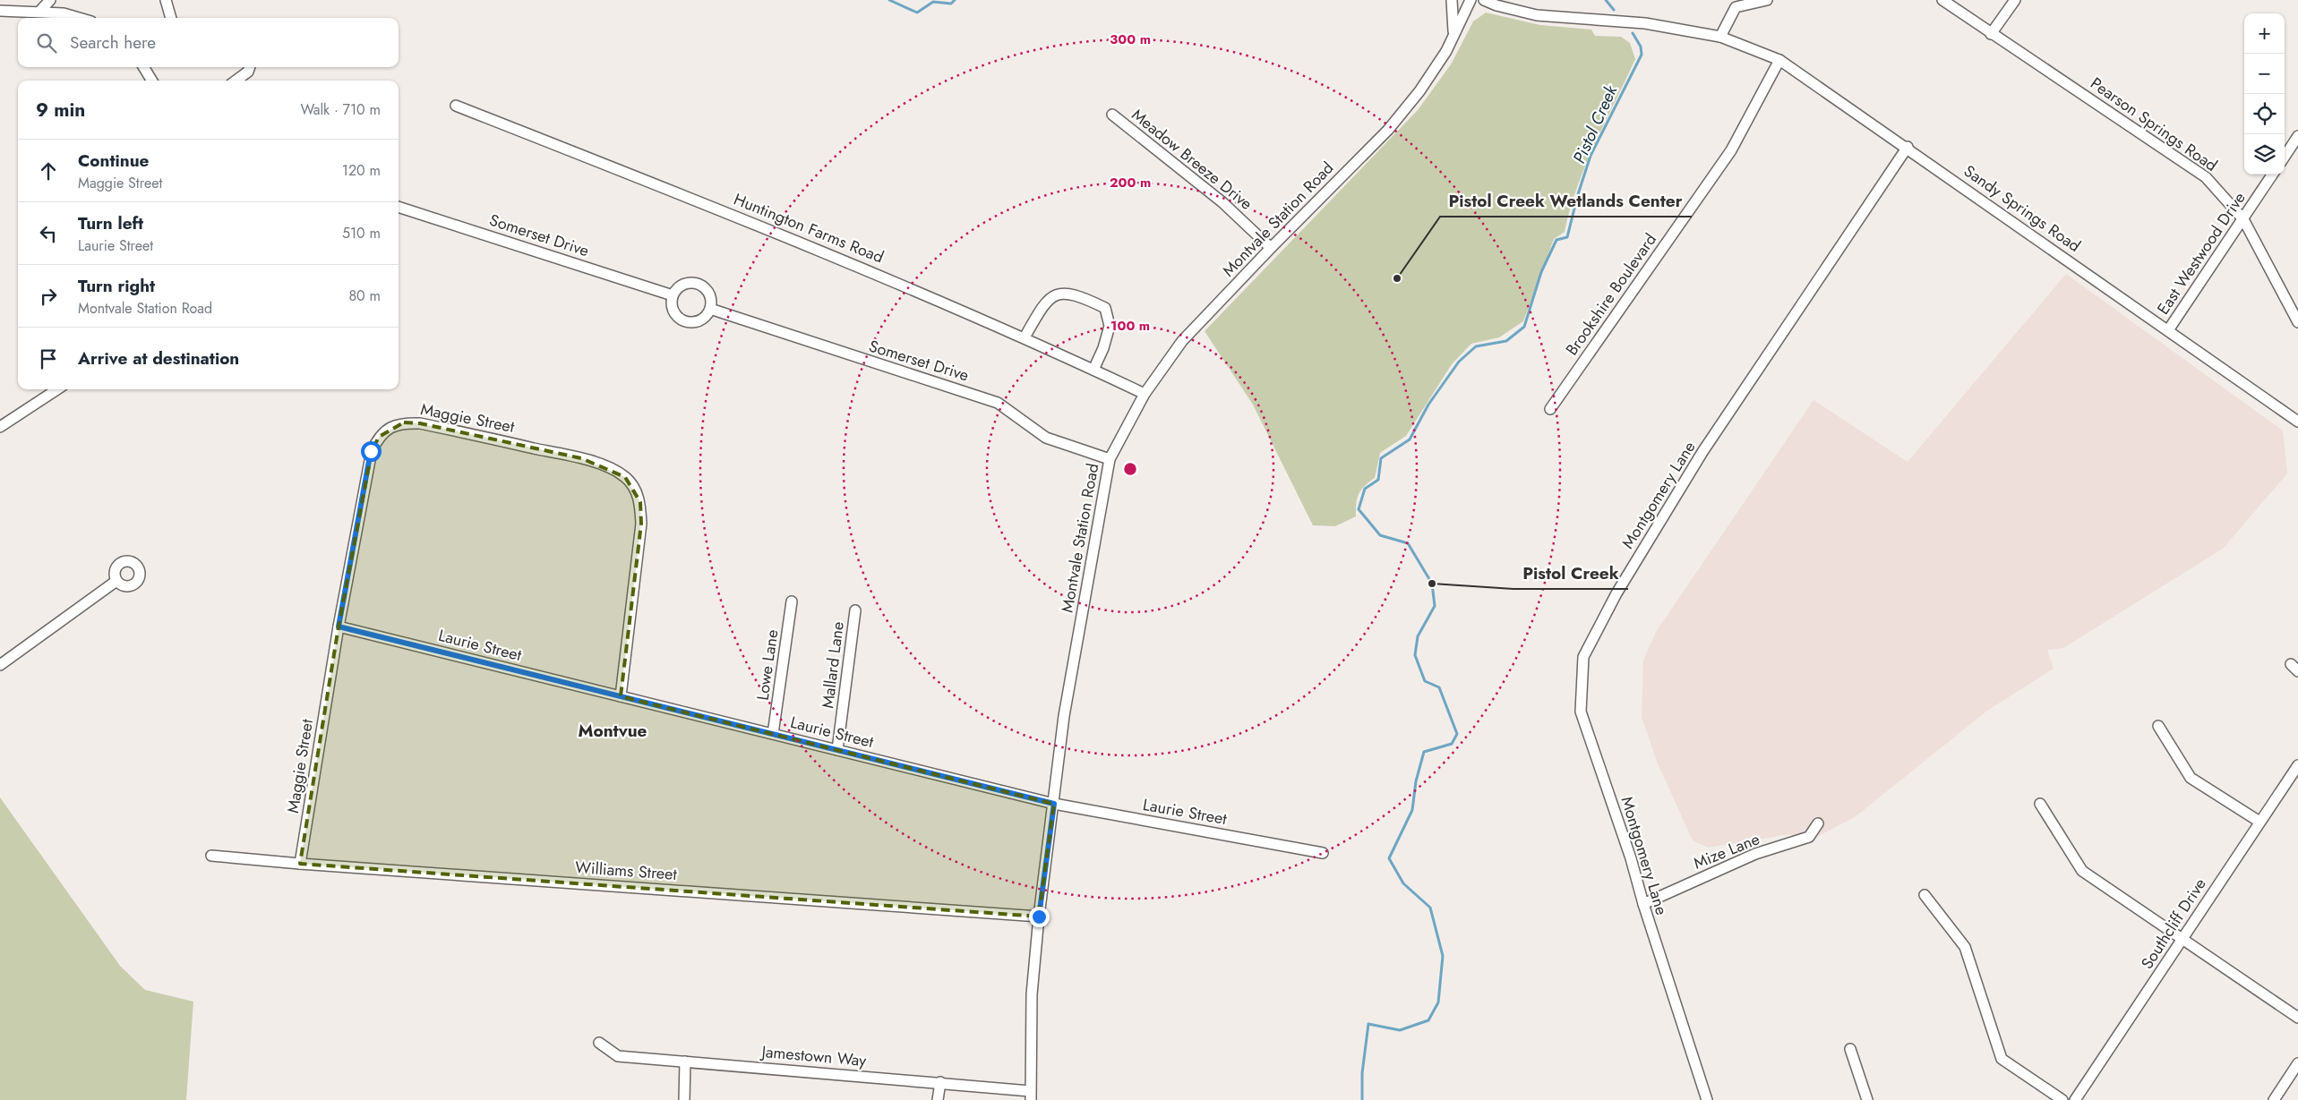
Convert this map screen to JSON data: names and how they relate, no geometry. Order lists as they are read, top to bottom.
{
  "streets": {
    "street": [
      "Pearson Springs Road",
      "Meadow Breeze Drive",
      "Sandy Springs Road",
      "Montvale Station Road",
      "Huntington Farms Road",
      "Somerset Drive",
      "East Westwood Drive",
      "Brookshire Boulevard",
      "Maggie Street",
      "Montgomery Lane",
      "Laurie Street",
      "Lowe Lane",
      "Mallard Lane",
      "Mize Lane",
      "Williams Street",
      "Southcliff Drive",
      "Jamestown Way"
    ]
  },
  "crossings": [
    ["Pearson Springs Road", "East Westwood Drive"],
    ["Meadow Breeze Drive", "Montvale Station Road"],
    ["Sandy Springs Road", "East Westwood Drive"],
    ["Sandy Springs Road", "Brookshire Boulevard"],
    ["Sandy Springs Road", "Montgomery Lane"],
    ["Montvale Station Road", "Huntington Farms Road"],
    ["Montvale Station Road", "Somerset Drive"],
    ["Montvale Station Road", "Laurie Street"],
    ["Montvale Station Road", "Williams Street"],
    ["Montvale Station Road", "Jamestown Way"],
    ["Maggie Street", "Laurie Street"],
    ["Maggie Street", "Williams Street"],
    ["Montgomery Lane", "Mize Lane"],
    ["Laurie Street", "Lowe Lane"],
    ["Laurie Street", "Mallard Lane"]
  ],
  "districts": ["Montvue"],
  "water": ["Pistol Creek"],
  "places": ["Pistol Creek Wetlands Center", "Pistol Creek"],
  "page": {
    "map_buttons": ["+", "−"],
    "search": "Search here",
    "heading": ["9 min", "Walk · 710 m"],
    "list": [
      ["Continue", "Maggie Street", "120 m"],
      ["Turn left", "Laurie Street", "510 m"],
      ["Turn right", "Montvale Station Road", "80 m"],
      "Arrive at destination"
    ]
  },
  "rings": ["300 m", "200 m", "100 m"]
}
